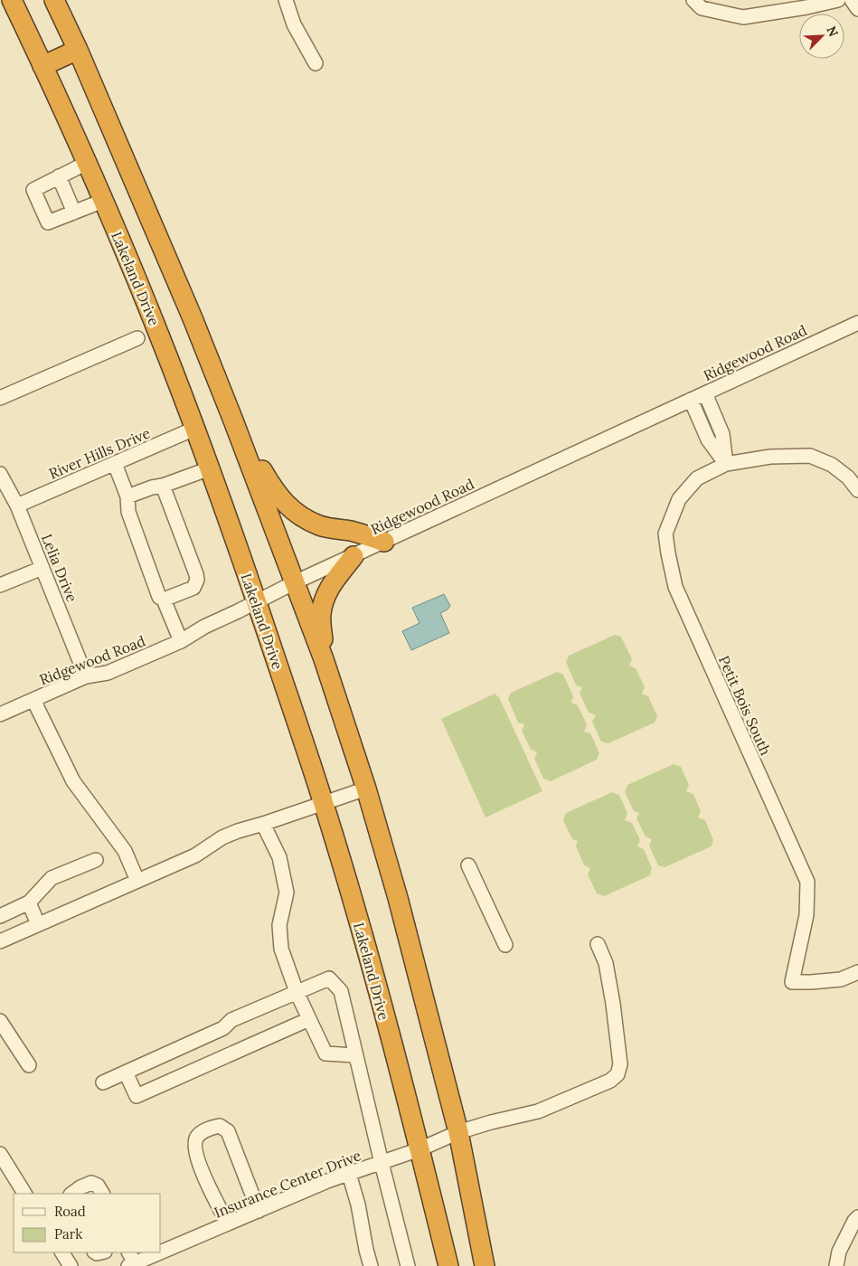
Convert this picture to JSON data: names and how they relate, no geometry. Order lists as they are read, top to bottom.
{
  "streets": {
    "highway": ["Lakeland Drive"],
    "street": [
      "Ridgewood Road",
      "River Hills Drive",
      "Lelia Drive",
      "Petit Bois South",
      "Insurance Center Drive"
    ]
  },
  "crossings": [
    ["Lakeland Drive", "Ridgewood Road"],
    ["Lakeland Drive", "River Hills Drive"],
    ["Lakeland Drive", "Insurance Center Drive"],
    ["Ridgewood Road", "Lelia Drive"],
    ["River Hills Drive", "Lelia Drive"]
  ],
  "legend": ["Road", "Park"],
  "north": "top right"
}
